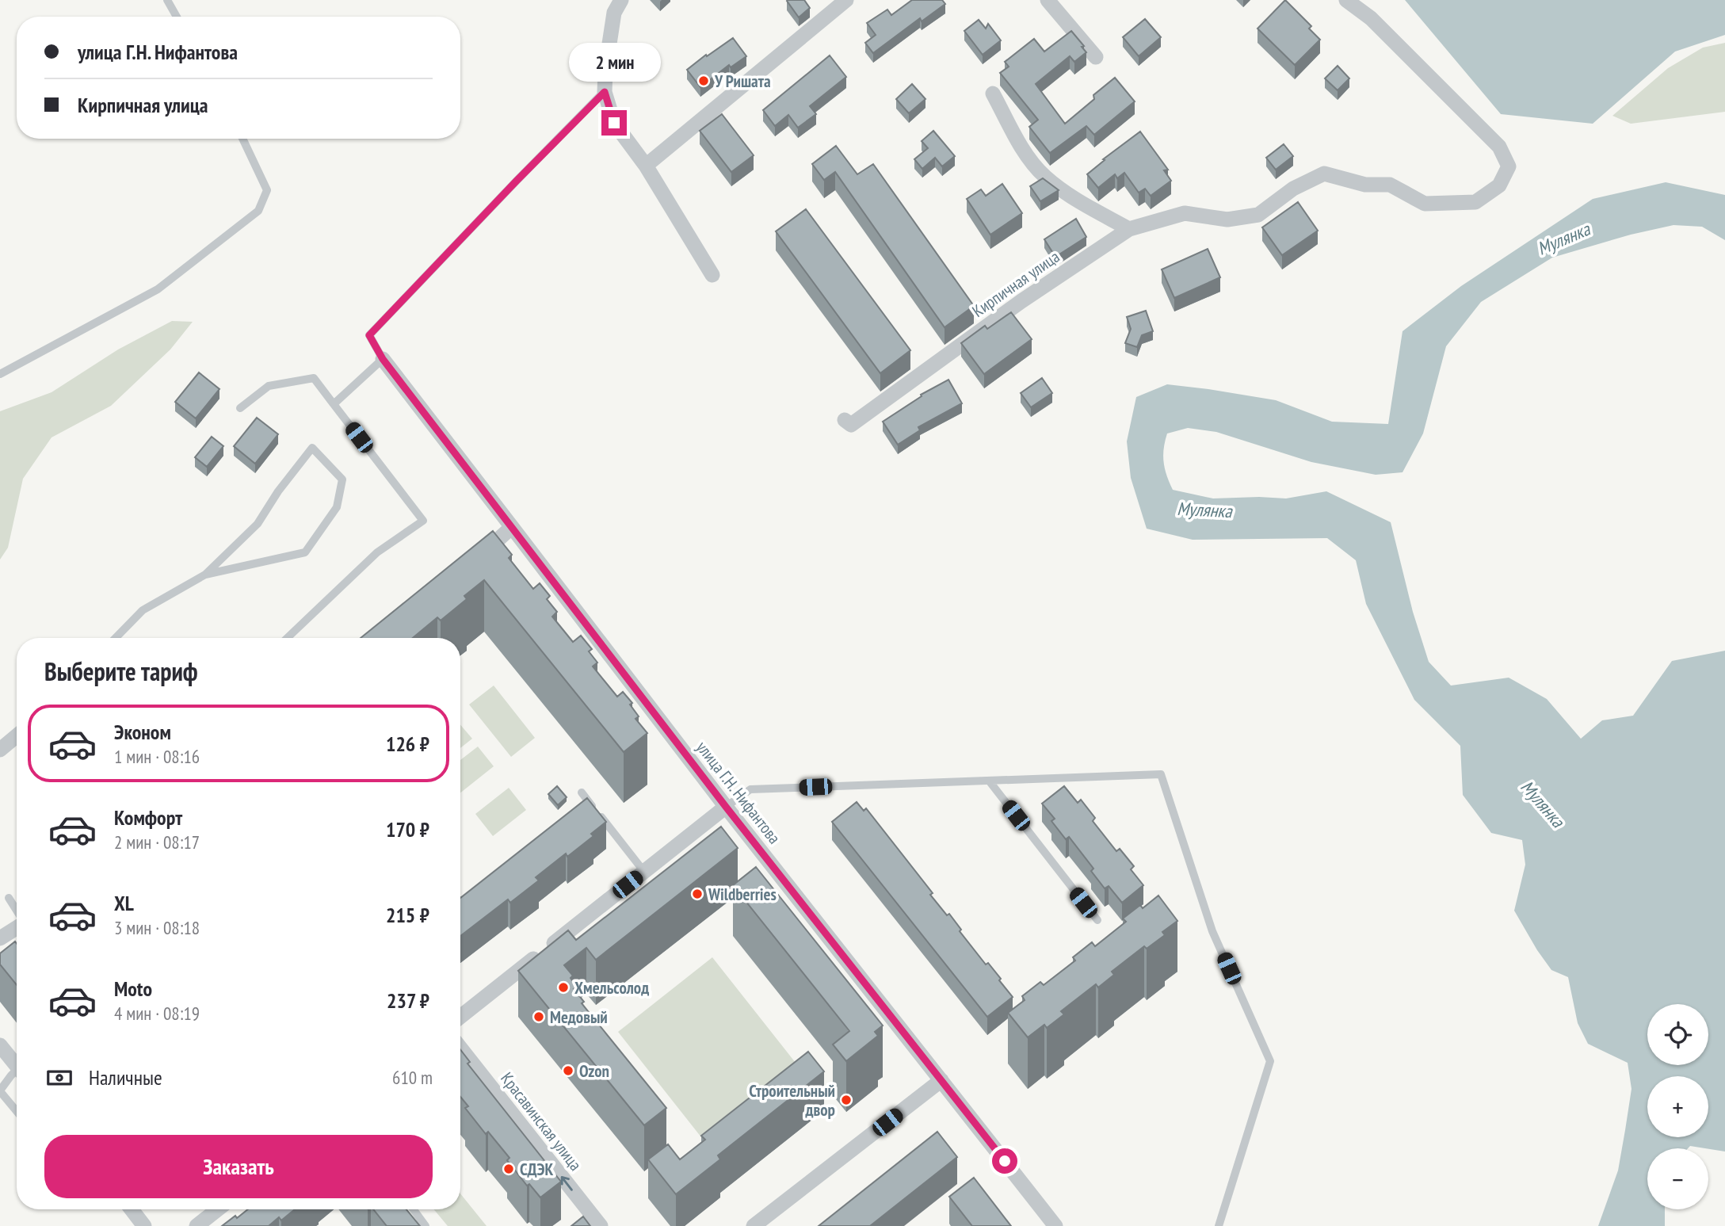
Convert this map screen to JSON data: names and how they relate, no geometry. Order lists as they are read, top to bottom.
{
  "streets": {
    "street": ["Кирпичная улица", "улица Г.Н. Нифантова", "Красавинская улица"]
  },
  "one_way": ["Красавинская улица"],
  "water": ["Мулянка"],
  "places": [
    "У Ришата",
    "Wildberries",
    "Хмельсолод",
    "Медовый",
    "Ozon",
    "Строительный двор",
    "СДЭК"
  ],
  "page": {
    "banner": ["улица Г.Н. Нифантова", "Кирпичная улица"],
    "bubble": "2 мин",
    "heading": "Выберите тариф",
    "list": [
      {
        "name": "Эконом",
        "note": "1 мин · 08:16",
        "value": "126 ₽"
      },
      {
        "name": "Комфорт",
        "note": "2 мин · 08:17",
        "value": "170 ₽"
      },
      {
        "name": "XL",
        "note": "3 мин · 08:18",
        "value": "215 ₽"
      },
      {
        "name": "Moto",
        "note": "4 мин · 08:19",
        "value": "237 ₽"
      }
    ],
    "map_buttons": ["+", "−"],
    "pay": ["Наличные", "610 m"],
    "buttons": "Заказать"
  }
}
